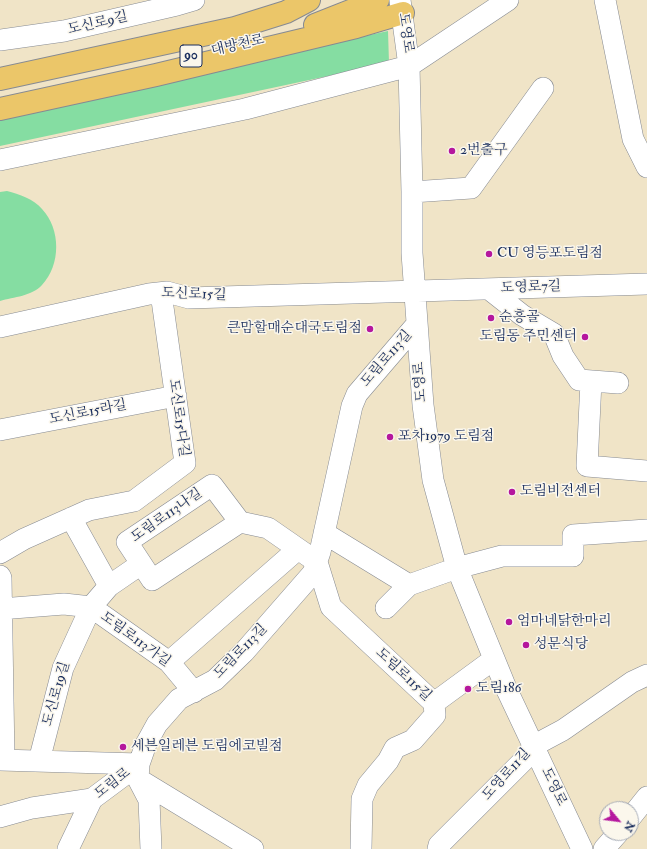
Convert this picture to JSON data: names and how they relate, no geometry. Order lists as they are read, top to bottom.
{
  "streets": {
    "main road": ["대방천로", "90"],
    "street": [
      "도신로9길",
      "도영로",
      "도영로7길",
      "도신로15길",
      "도림로113길",
      "도신로15라길",
      "도신로15다길",
      "도림로113나길",
      "도림로113가길",
      "도림로115길",
      "도신로19길",
      "도영로11길",
      "도림로"
    ]
  },
  "crossings": [
    ["도영로", "도영로7길"],
    ["도영로", "도신로15길"],
    ["도영로", "도림로113길"],
    ["도영로", "도영로11길"],
    ["도영로7길", "도신로15길"],
    ["도신로15길", "도신로15다길"],
    ["도림로113길", "도림로113가길"],
    ["도림로113길", "도림로115길"],
    ["도림로113길", "도림로"],
    ["도신로15라길", "도신로15다길"],
    ["도림로113나길", "도림로113가길"],
    ["도림로113가길", "도신로19길"]
  ],
  "places": [
    "2번출구",
    "CU 영등포도림점",
    "순흥골",
    "큰맘할매순대국도림점",
    "도림동 주민센터",
    "포차1979 도림점",
    "도림비전센터",
    "엄마네닭한마리",
    "성문식당",
    "도림186",
    "세븐일레븐 도림에코빌점"
  ],
  "north": "bottom right"
}
